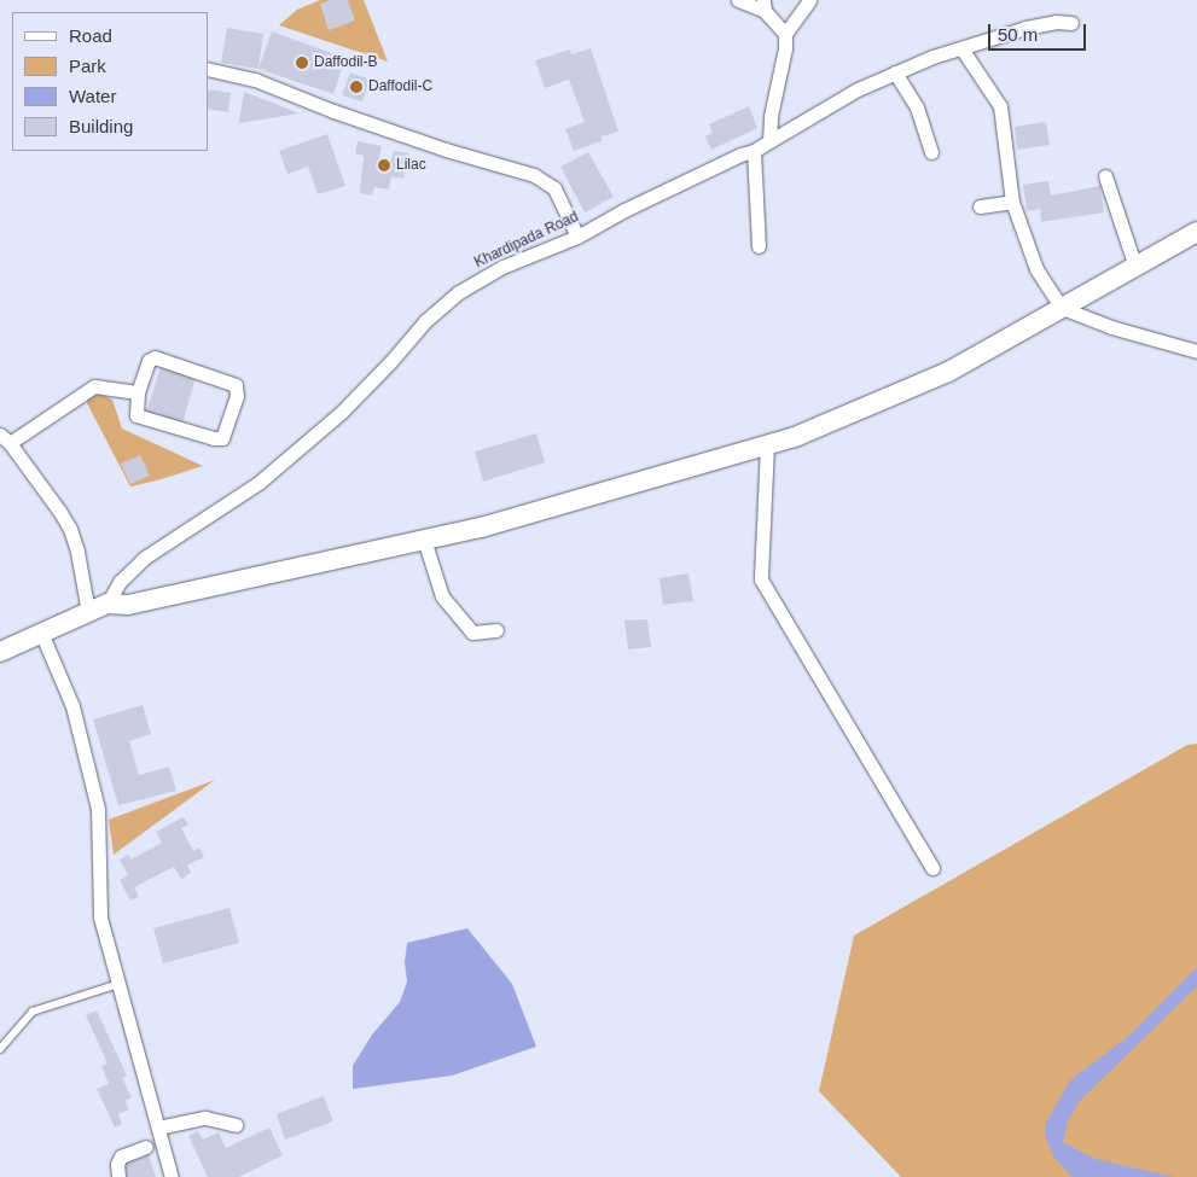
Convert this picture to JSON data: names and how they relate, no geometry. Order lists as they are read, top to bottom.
{
  "streets": {
    "street": ["Khardipada Road"]
  },
  "places": ["Daffodil-B", "Daffodil-C", "Lilac"],
  "legend": [
    "Road",
    "Park",
    "Water",
    "Building"
  ],
  "scale_bar": "50 m"
}
